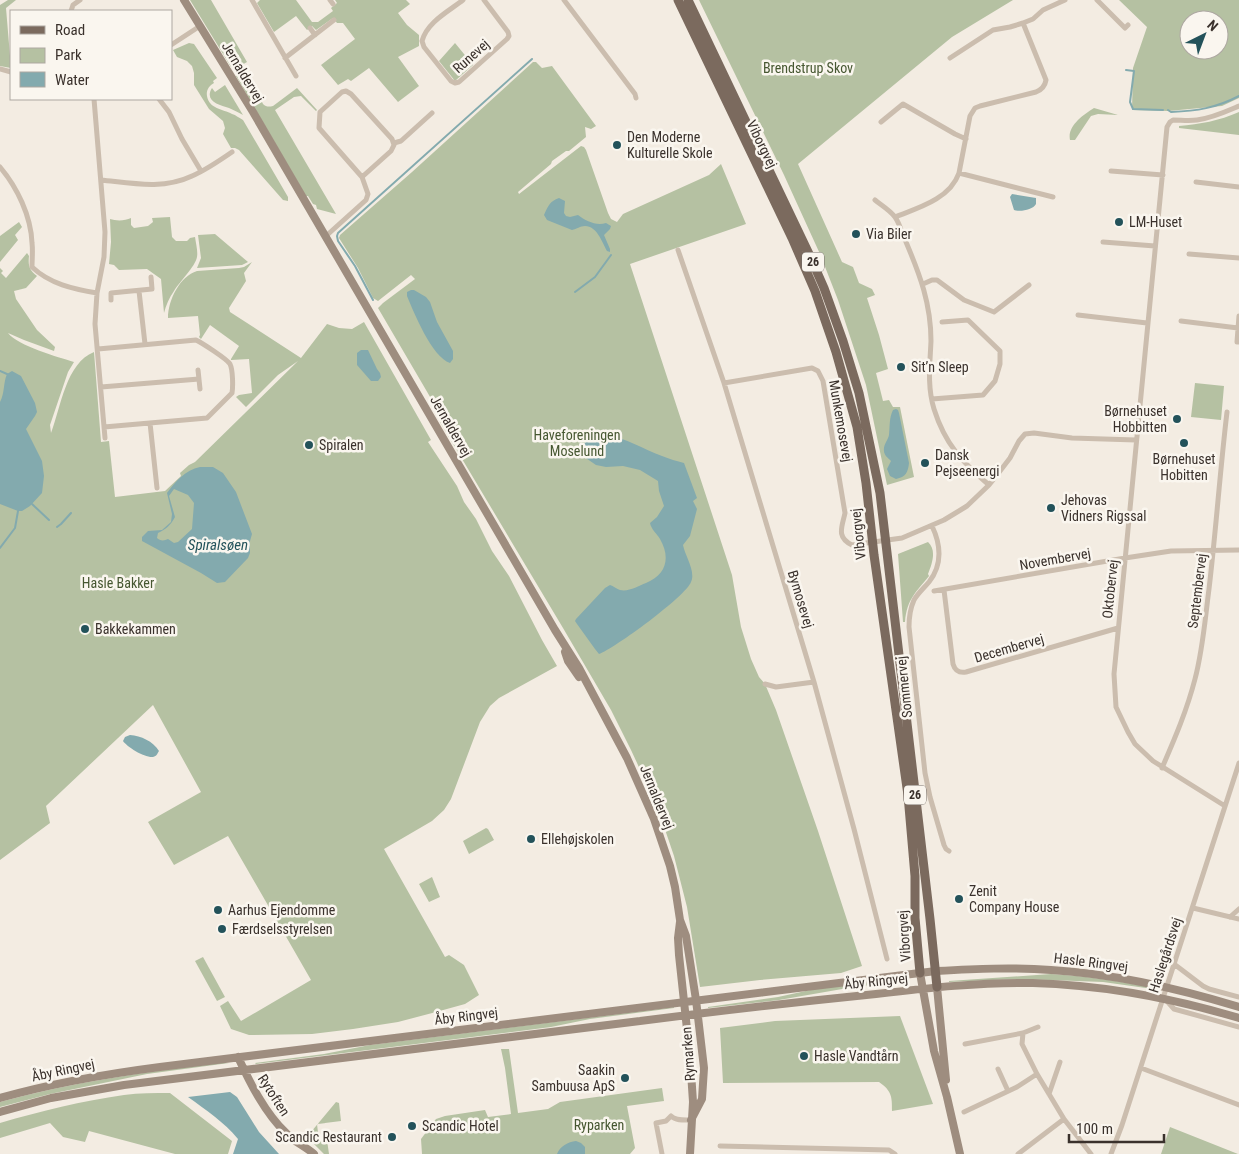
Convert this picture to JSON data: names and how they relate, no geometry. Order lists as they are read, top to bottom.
{
  "streets": {
    "main road": [
      "Jernaldervej",
      "Viborgvej",
      "26",
      "Hasle Ringvej",
      "Åby Ringvej",
      "Rymarken",
      "Rytoften"
    ],
    "street": [
      "Runevej",
      "Munkemosevej",
      "Novembervej",
      "Oktobervej",
      "Septembervej",
      "Bymosevej",
      "Decembervej",
      "Sommervej",
      "Haslegårdsvej"
    ]
  },
  "crossings": [
    ["Jernaldervej", "Åby Ringvej"],
    ["Jernaldervej", "Rymarken"],
    ["Viborgvej", "Munkemosevej"],
    ["Viborgvej", "Hasle Ringvej"],
    ["Viborgvej", "Åby Ringvej"],
    ["Munkemosevej", "Bymosevej"],
    ["Novembervej", "Oktobervej"],
    ["Novembervej", "Septembervej"],
    ["Novembervej", "Decembervej"],
    ["Oktobervej", "Septembervej"],
    ["Oktobervej", "Decembervej"],
    ["Oktobervej", "Haslegårdsvej"],
    ["Haslegårdsvej", "Hasle Ringvej"],
    ["Hasle Ringvej", "Åby Ringvej"],
    ["Åby Ringvej", "Rymarken"],
    ["Åby Ringvej", "Rytoften"]
  ],
  "water": ["Spiralsøen"],
  "parks": [
    "Brendstrup Skov",
    "Haveforeningen Moselund",
    "Hasle Bakker",
    "Ryparken"
  ],
  "places": [
    "Den Moderne Kulturelle Skole",
    "LM-Huset",
    "Via Biler",
    "Sit’n Sleep",
    "Børnehuset Hobbitten",
    "Børnehuset Hobitten",
    "Spiralen",
    "Dansk Pejseenergi",
    "Jehovas Vidners Rigssal",
    "Bakkekammen",
    "Ellehøjskolen",
    "Zenit Company House",
    "Aarhus Ejendomme",
    "Færdselsstyrelsen",
    "Hasle Vandtårn",
    "Saakin Sambuusa ApS",
    "Scandic Hotel",
    "Scandic Restaurant"
  ],
  "legend": ["Road", "Park", "Water"],
  "scale_bar": "100 m",
  "north": "top right"
}
